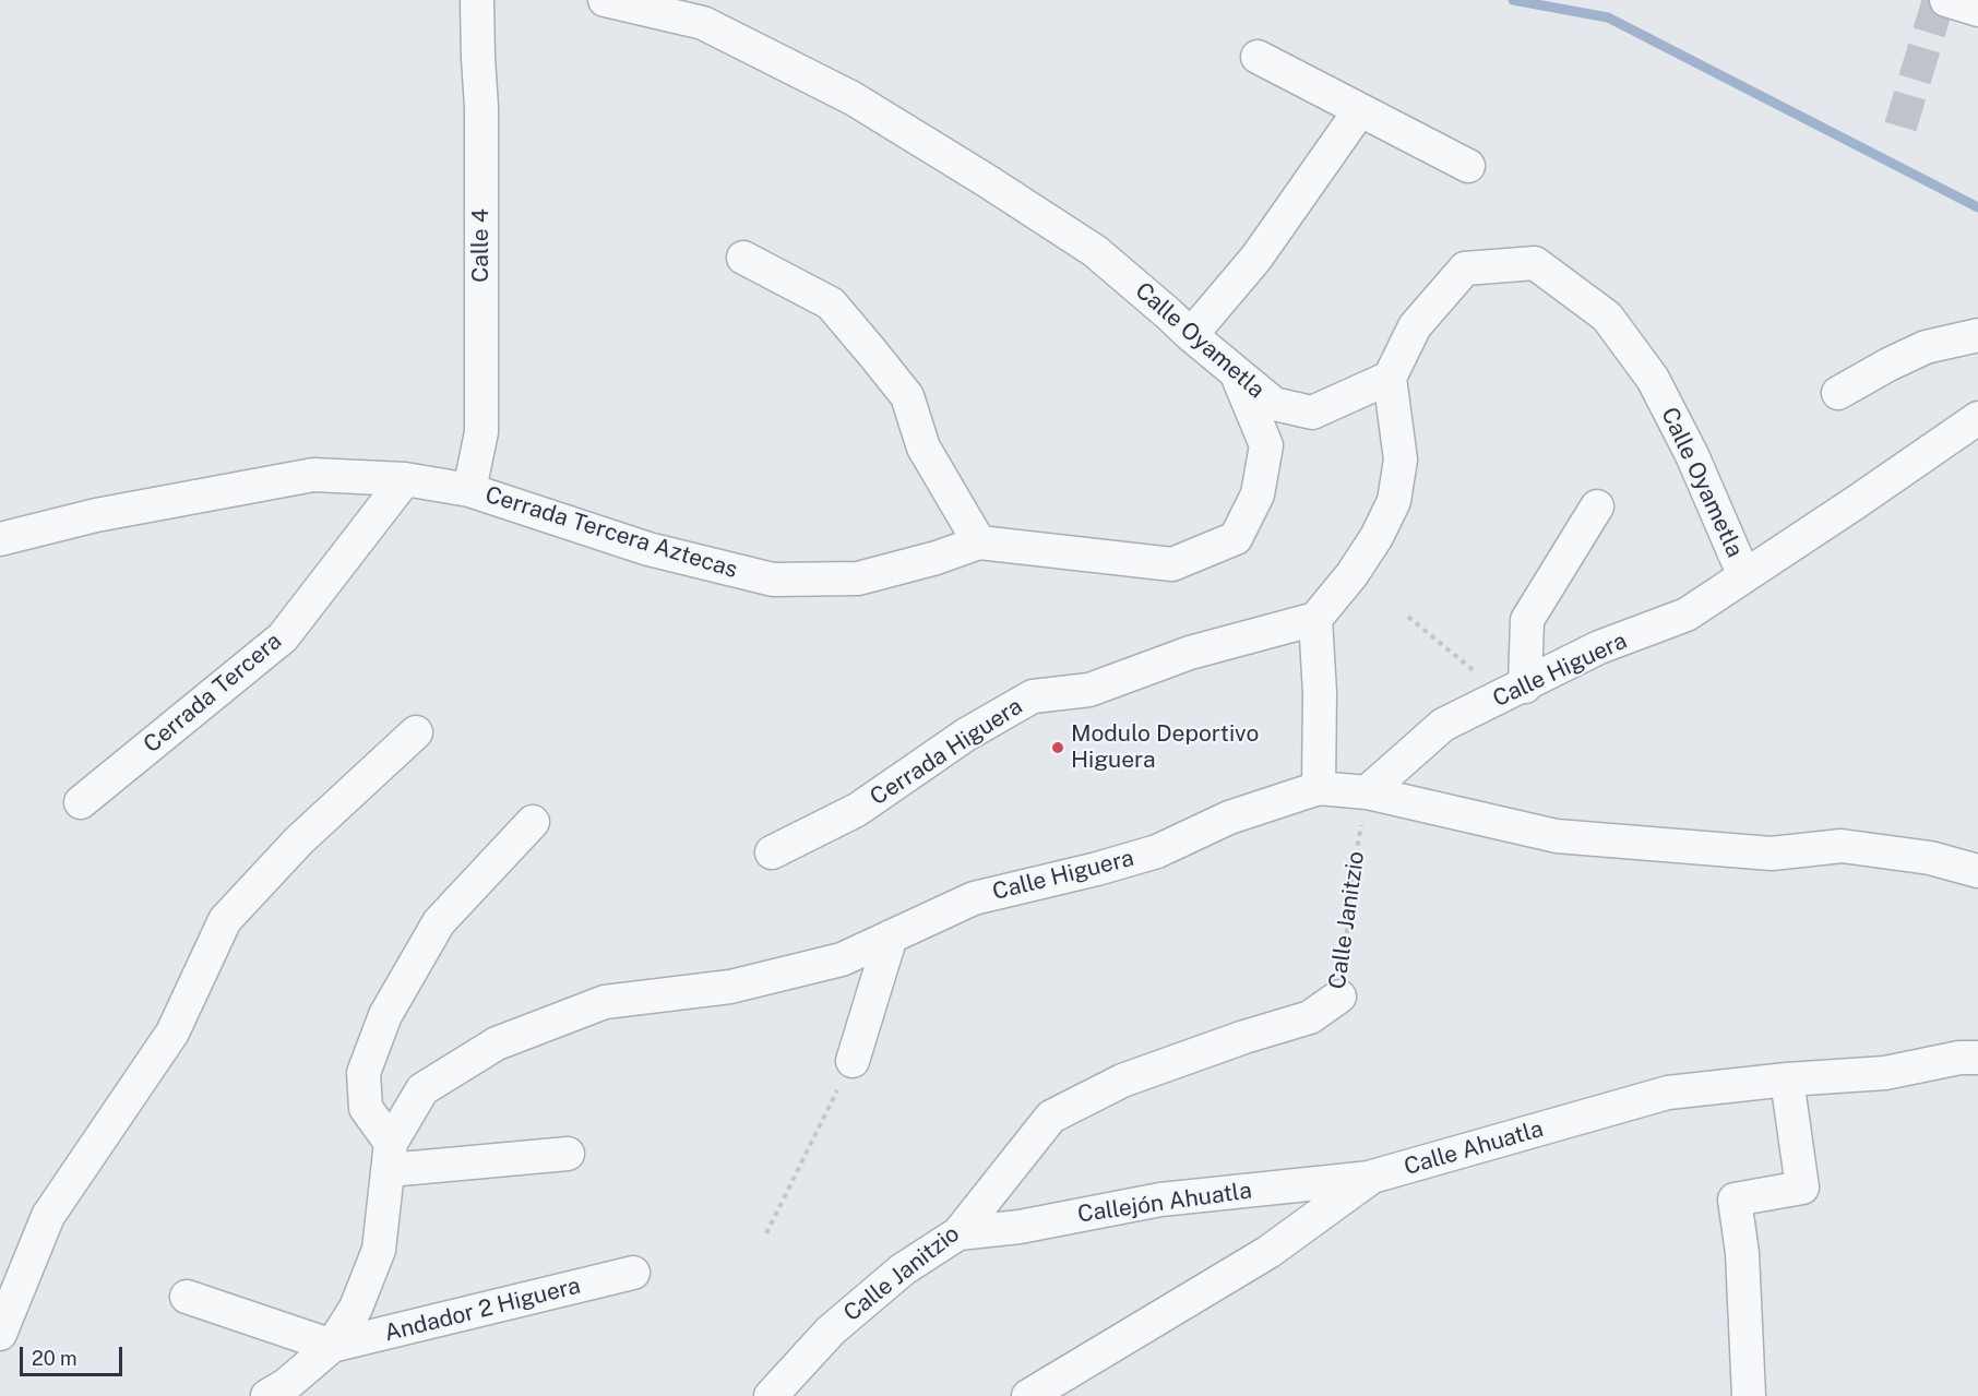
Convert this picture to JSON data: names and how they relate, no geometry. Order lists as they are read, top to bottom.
{
  "streets": {
    "street": [
      "Calle 4",
      "Calle Oyametla",
      "Cerrada Tercera Aztecas",
      "Calle Higuera",
      "Cerrada Tercera",
      "Cerrada Higuera",
      "Calle Janitzio",
      "Calle Ahuatla",
      "Callejón Ahuatla",
      "Andador 2 Higuera"
    ]
  },
  "crossings": [
    ["Calle 4", "Cerrada Tercera Aztecas"],
    ["Calle Oyametla", "Cerrada Tercera Aztecas"],
    ["Calle Oyametla", "Calle Higuera"],
    ["Cerrada Tercera Aztecas", "Cerrada Tercera"],
    ["Calle Higuera", "Calle Janitzio"],
    ["Calle Higuera", "Andador 2 Higuera"],
    ["Calle Janitzio", "Callejón Ahuatla"],
    ["Calle Ahuatla", "Callejón Ahuatla"]
  ],
  "places": ["Modulo Deportivo Higuera"],
  "scale_bar": "20 m"
}
